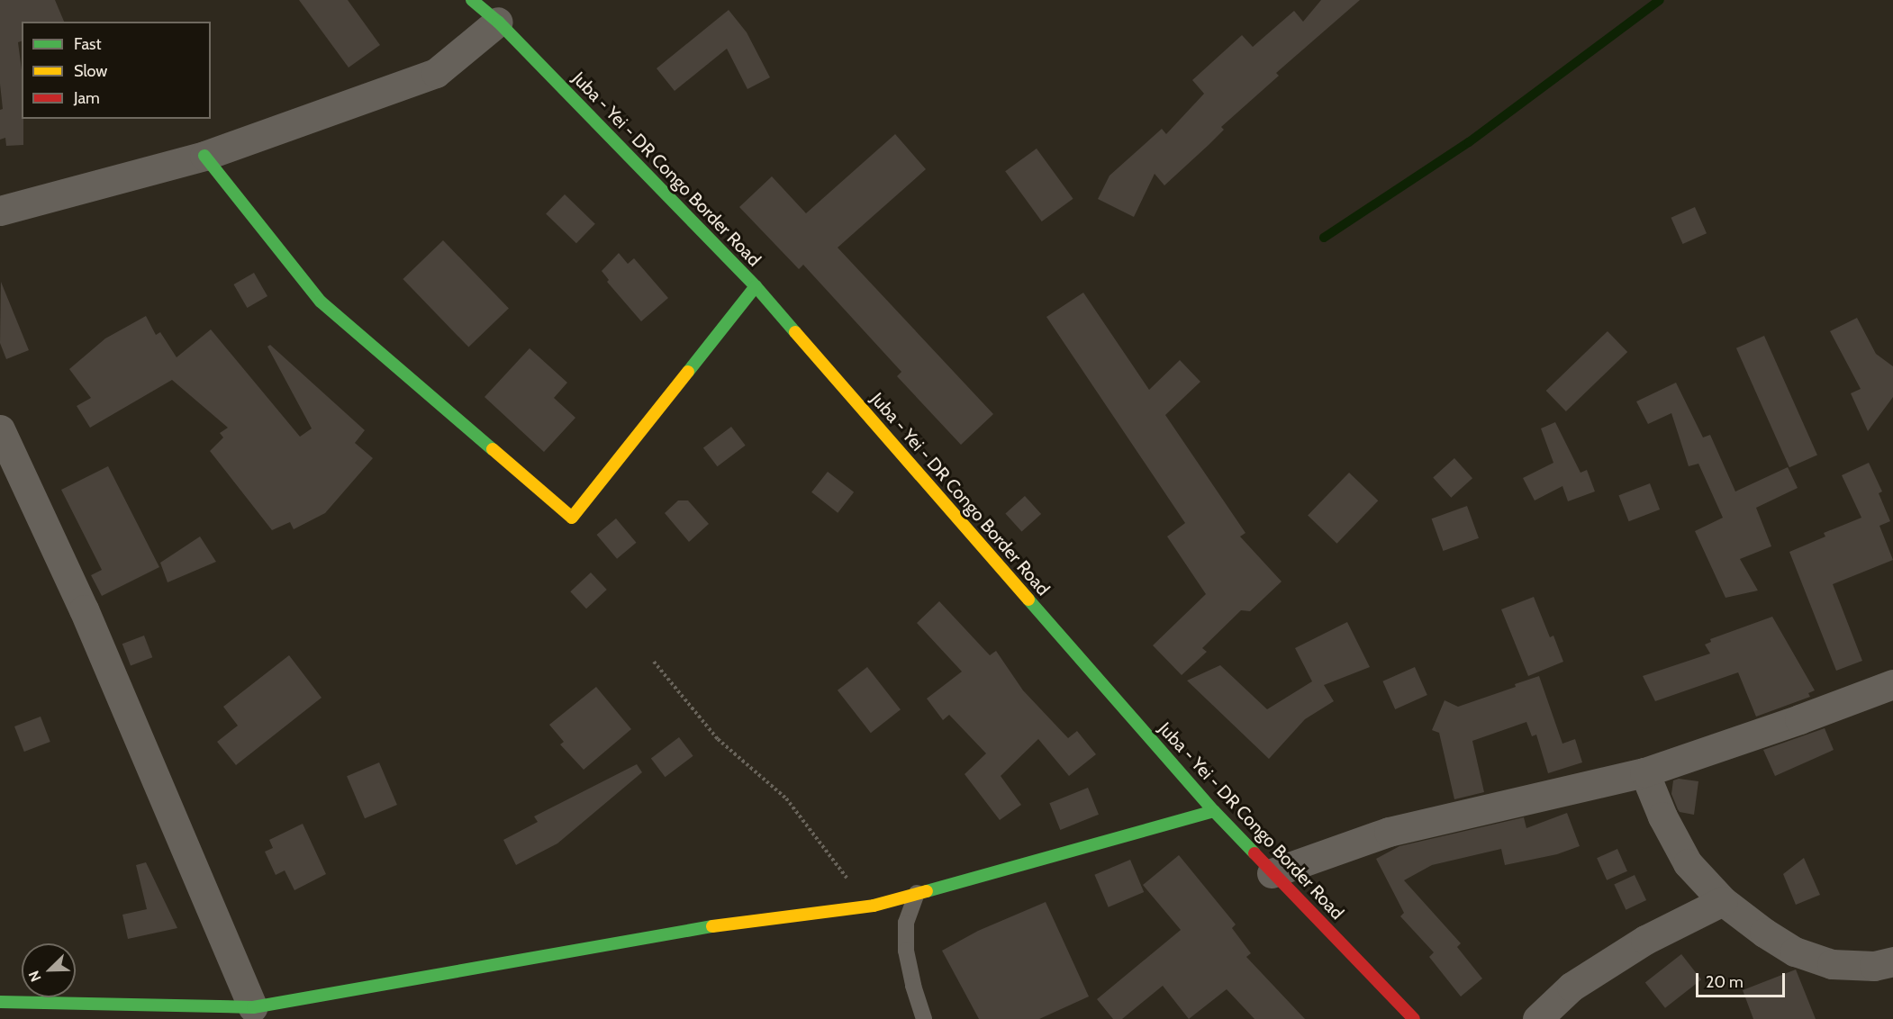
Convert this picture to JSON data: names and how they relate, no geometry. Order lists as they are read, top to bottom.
{
  "streets": {
    "street": ["Juba - Yei - DR Congo Border Road"]
  },
  "legend": ["Fast", "Slow", "Jam"],
  "scale_bar": "20 m",
  "north": "bottom left"
}
